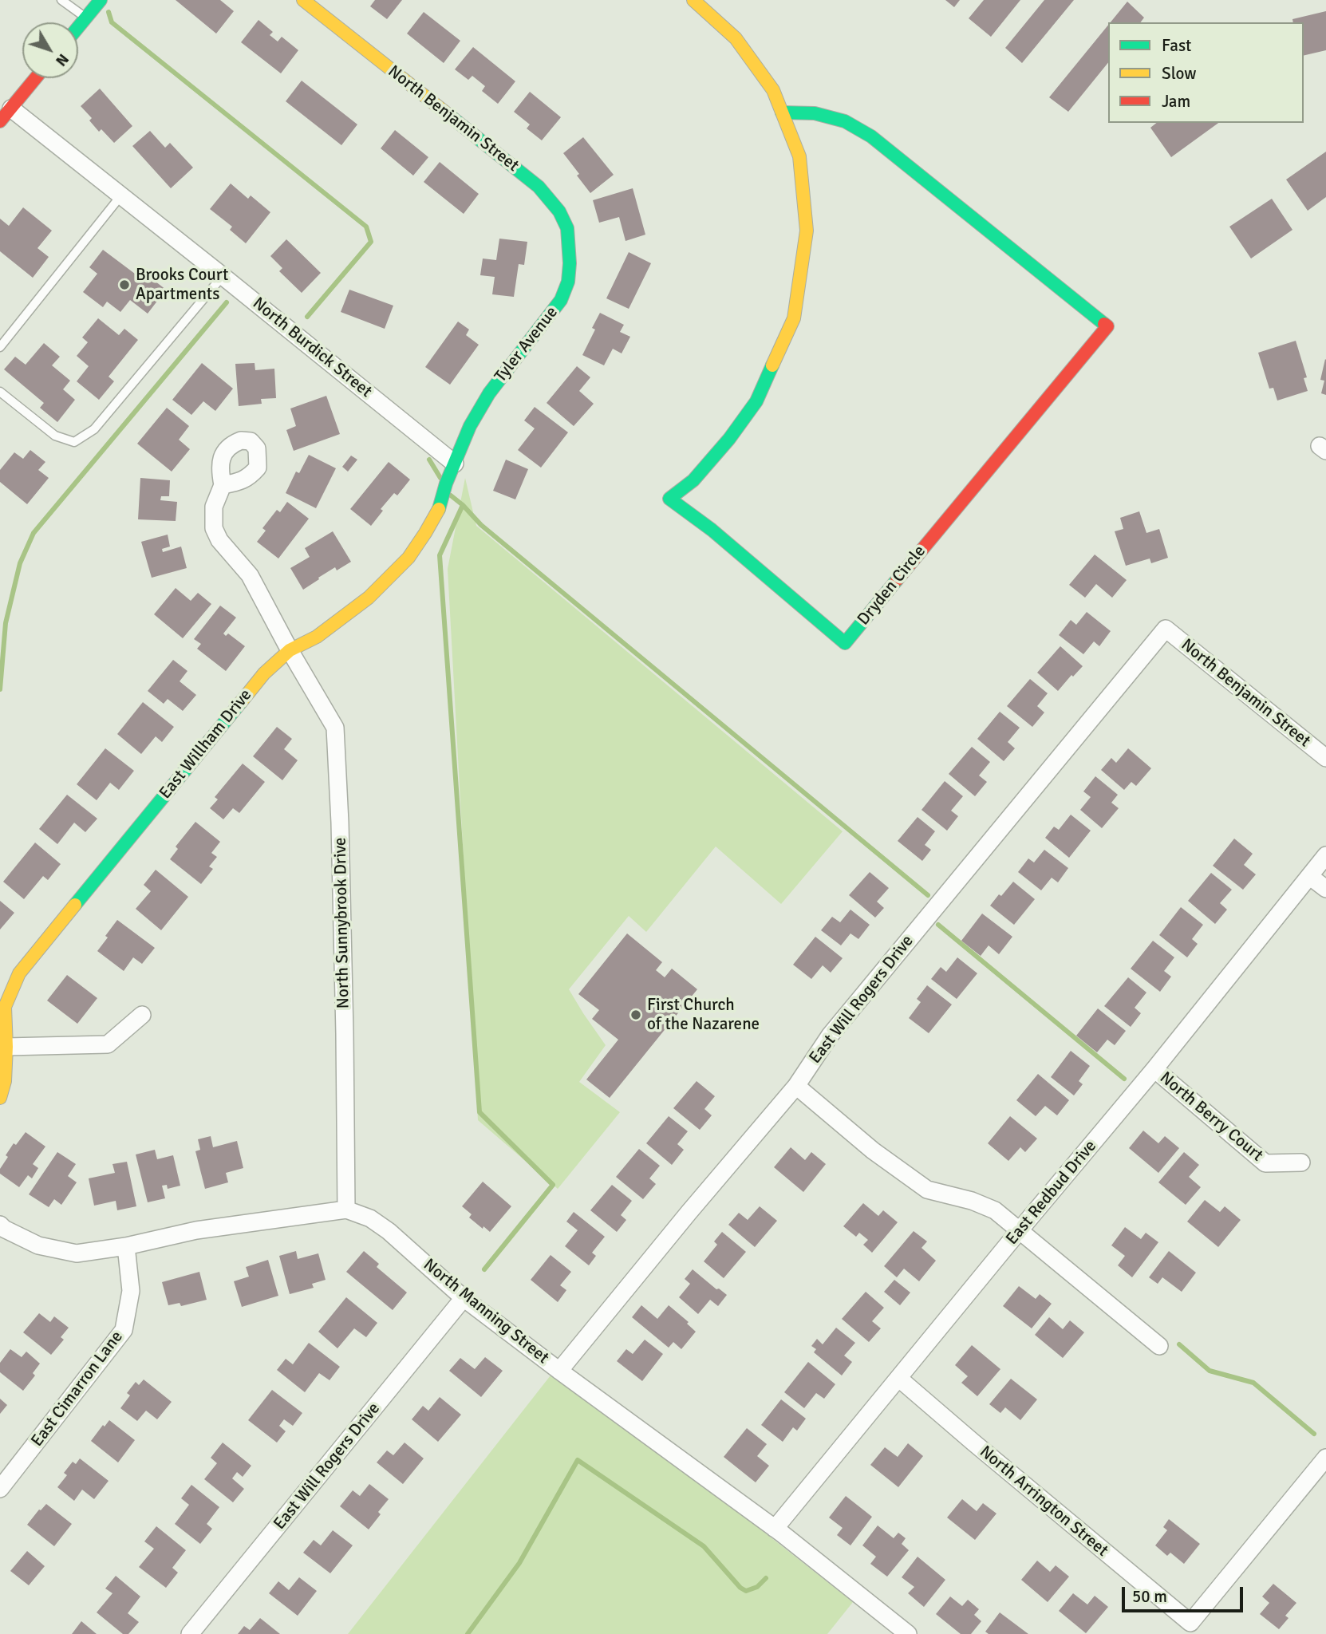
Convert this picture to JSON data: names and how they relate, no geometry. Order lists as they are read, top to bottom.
{
  "streets": {
    "street": [
      "North Benjamin Street",
      "Tyler Avenue",
      "North Burdick Street",
      "Dryden Circle",
      "East Willham Drive",
      "North Sunnybrook Drive",
      "East Will Rogers Drive",
      "North Berry Court",
      "East Redbud Drive",
      "North Manning Street",
      "East Cimarron Lane",
      "North Arrington Street"
    ]
  },
  "crossings": [
    ["North Benjamin Street", "Tyler Avenue"],
    ["North Benjamin Street", "East Will Rogers Drive"],
    ["Tyler Avenue", "East Willham Drive"],
    ["North Burdick Street", "East Willham Drive"],
    ["East Willham Drive", "North Sunnybrook Drive"],
    ["North Sunnybrook Drive", "North Manning Street"],
    ["East Will Rogers Drive", "North Manning Street"],
    ["North Berry Court", "East Redbud Drive"],
    ["East Redbud Drive", "North Manning Street"],
    ["East Redbud Drive", "North Arrington Street"],
    ["North Manning Street", "East Cimarron Lane"]
  ],
  "places": ["Brooks Court Apartments", "First Church of the Nazarene"],
  "legend": ["Fast", "Slow", "Jam"],
  "scale_bar": "50 m",
  "north": "bottom right"
}
